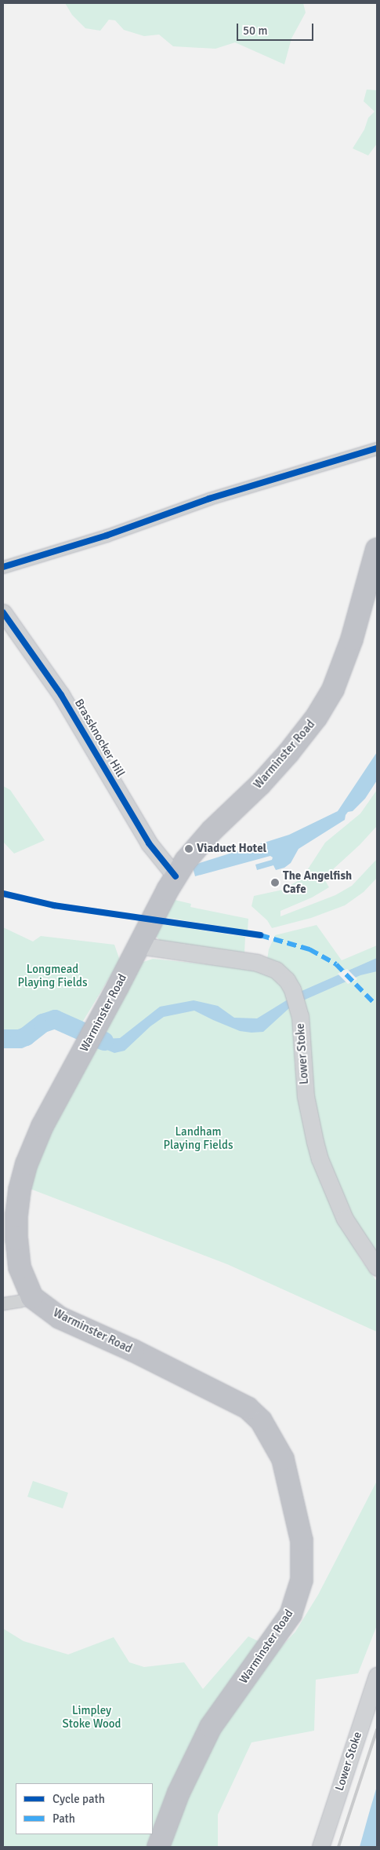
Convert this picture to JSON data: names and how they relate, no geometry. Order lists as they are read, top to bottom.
{
  "streets": {
    "highway": ["Warminster Road"],
    "main road": ["Brassknocker Hill", "Lower Stoke"]
  },
  "crossings": [
    ["Brassknocker Hill", "Warminster Road"],
    ["Warminster Road", "Lower Stoke"]
  ],
  "parks": ["Longmead Playing Fields", "Landham Playing Fields", "Limpley Stoke Wood"],
  "places": ["Viaduct Hotel", "The Angelfish Cafe"],
  "legend": ["Cycle path", "Path"],
  "scale_bar": "50 m"
}
